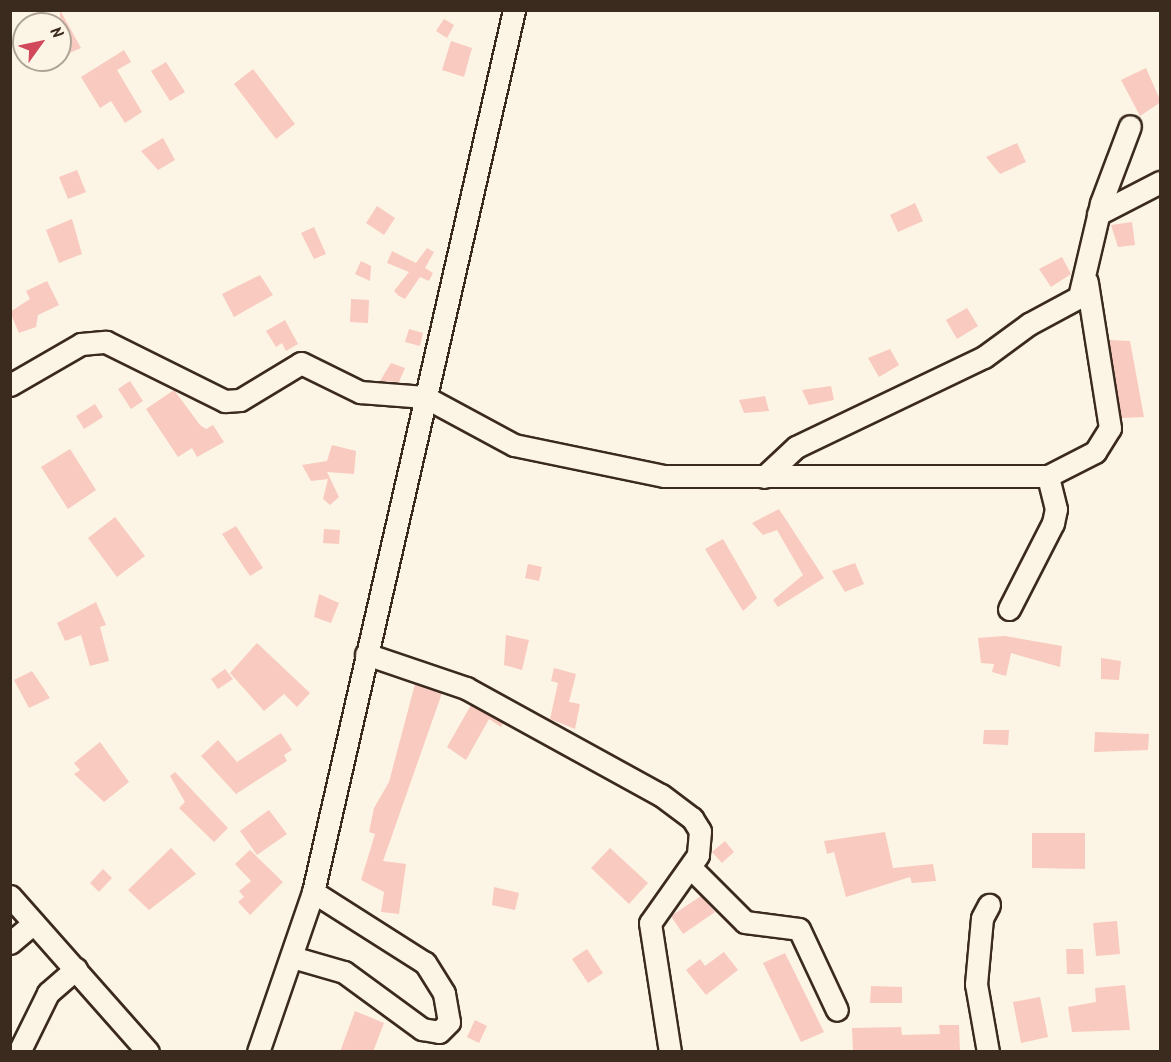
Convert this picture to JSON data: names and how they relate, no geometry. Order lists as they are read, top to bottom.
{
  "north": "top right"
}
